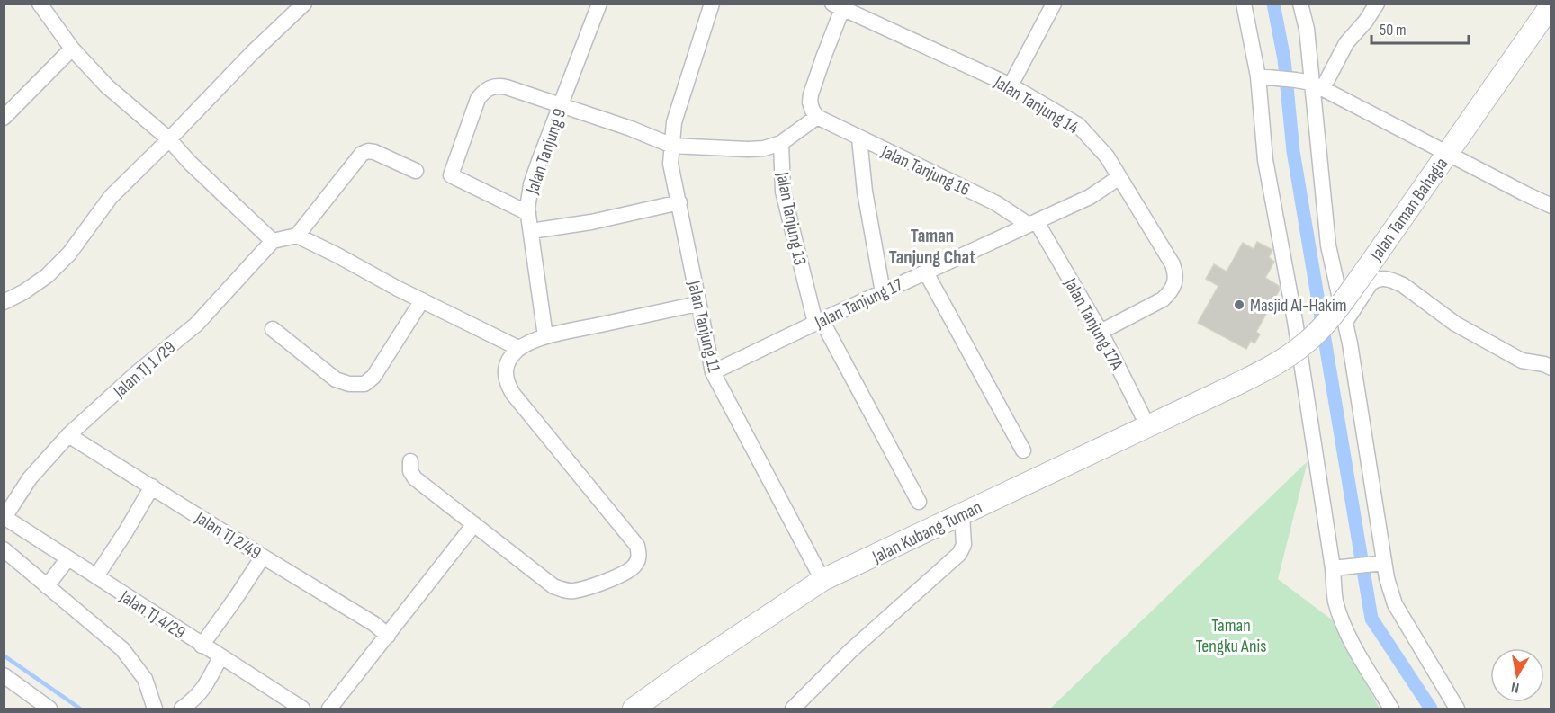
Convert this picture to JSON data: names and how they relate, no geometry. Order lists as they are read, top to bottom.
{
  "streets": {
    "main road": ["Jalan Taman Bahagia", "Jalan Kubang Tuman"],
    "street": [
      "Jalan Tanjung 14",
      "Jalan Tanjung 9",
      "Jalan Tanjung 16",
      "Jalan Tanjung 13",
      "Jalan Tanjung 17",
      "Jalan Tanjung 17A",
      "Jalan Tanjung 11",
      "Jalan TJ 1 /29",
      "Jalan TJ 2/49",
      "Jalan TJ 4/29"
    ]
  },
  "crossings": [
    ["Jalan Tanjung 14", "Jalan Tanjung 17"],
    ["Jalan Tanjung 14", "Jalan Tanjung 17A"],
    ["Jalan Tanjung 16", "Jalan Tanjung 17"],
    ["Jalan Tanjung 16", "Jalan Tanjung 17A"],
    ["Jalan Taman Bahagia", "Jalan Kubang Tuman"],
    ["Jalan Tanjung 13", "Jalan Tanjung 17"],
    ["Jalan Tanjung 17", "Jalan Tanjung 17A"],
    ["Jalan Tanjung 17", "Jalan Tanjung 11"],
    ["Jalan Tanjung 17A", "Jalan Kubang Tuman"],
    ["Jalan Tanjung 11", "Jalan Kubang Tuman"],
    ["Jalan TJ 1 /29", "Jalan TJ 2/49"],
    ["Jalan TJ 1 /29", "Jalan TJ 4/29"]
  ],
  "districts": ["Taman Tanjung Chat"],
  "parks": ["Taman Tengku Anis"],
  "places": ["Masjid Al-Hakim"],
  "scale_bar": "50 m",
  "north": "bottom"
}
